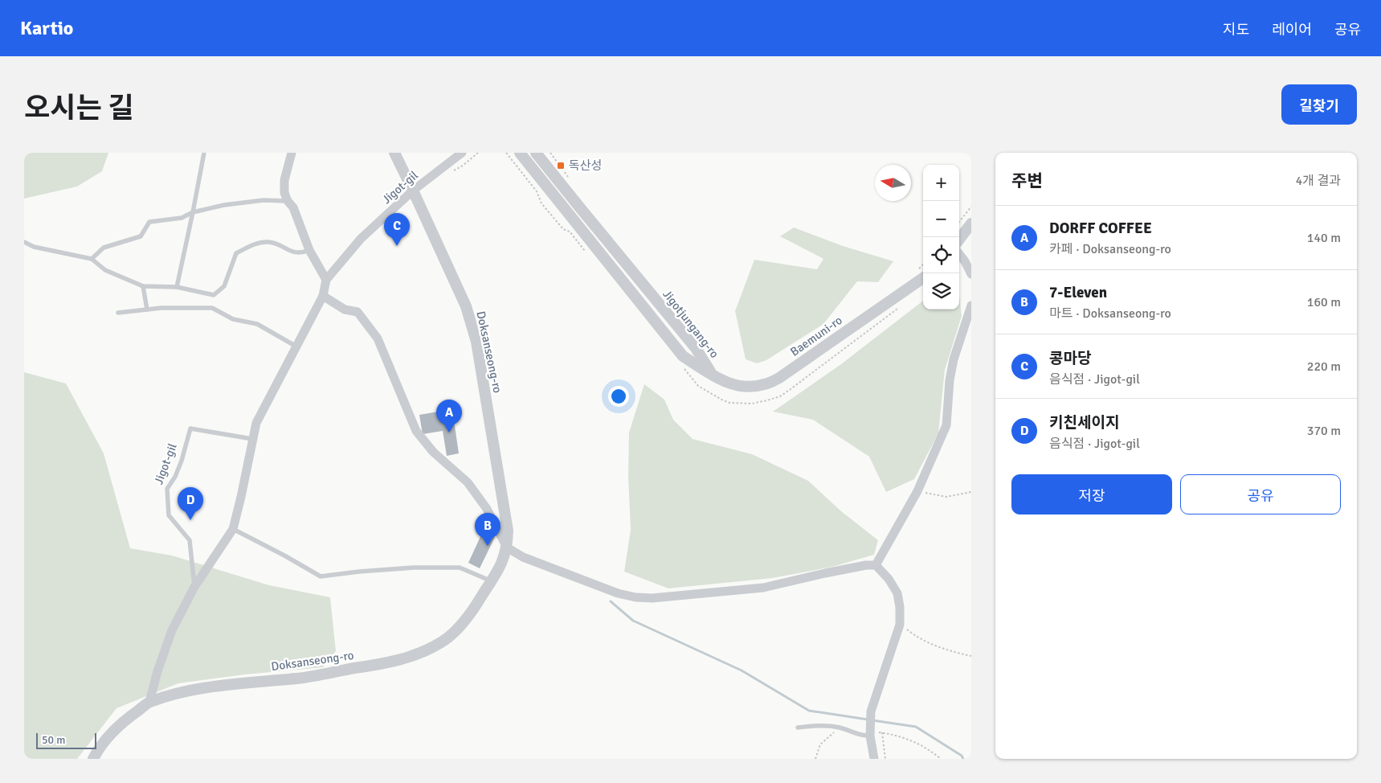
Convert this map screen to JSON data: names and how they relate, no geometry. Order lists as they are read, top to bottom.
{
  "streets": {
    "street": [
      "Jigot-gil",
      "Jigotjungang-ro",
      "Baemuni-ro",
      "Doksanseong-ro"
    ]
  },
  "crossings": [
    ["Jigot-gil", "Doksanseong-ro"],
    ["Jigotjungang-ro", "Baemuni-ro"]
  ],
  "places": {
    "transit": ["독산성"]
  },
  "scale_bar": "50 m",
  "north": "left",
  "page": {
    "header": "Kartio",
    "nav": ["지도", "레이어", "공유"],
    "title": "오시는 길",
    "buttons": [
      "길찾기",
      ["저장", "공유"]
    ],
    "heading": ["주변", "4개 결과"],
    "map_buttons": ["+", "−"],
    "list": [
      {
        "mark": "A",
        "name": "DORFF COFFEE",
        "note": "카페 · Doksanseong-ro",
        "value": "140 m"
      },
      {
        "mark": "B",
        "name": "7-Eleven",
        "note": "마트 · Doksanseong-ro",
        "value": "160 m"
      },
      {
        "mark": "C",
        "name": "콩마당",
        "note": "음식점 · Jigot-gil",
        "value": "220 m"
      },
      {
        "mark": "D",
        "name": "키친세이지",
        "note": "음식점 · Jigot-gil",
        "value": "370 m"
      }
    ],
    "pins": [
      "C",
      "A",
      "D",
      "B"
    ],
    "scale": "50 m"
  }
}
